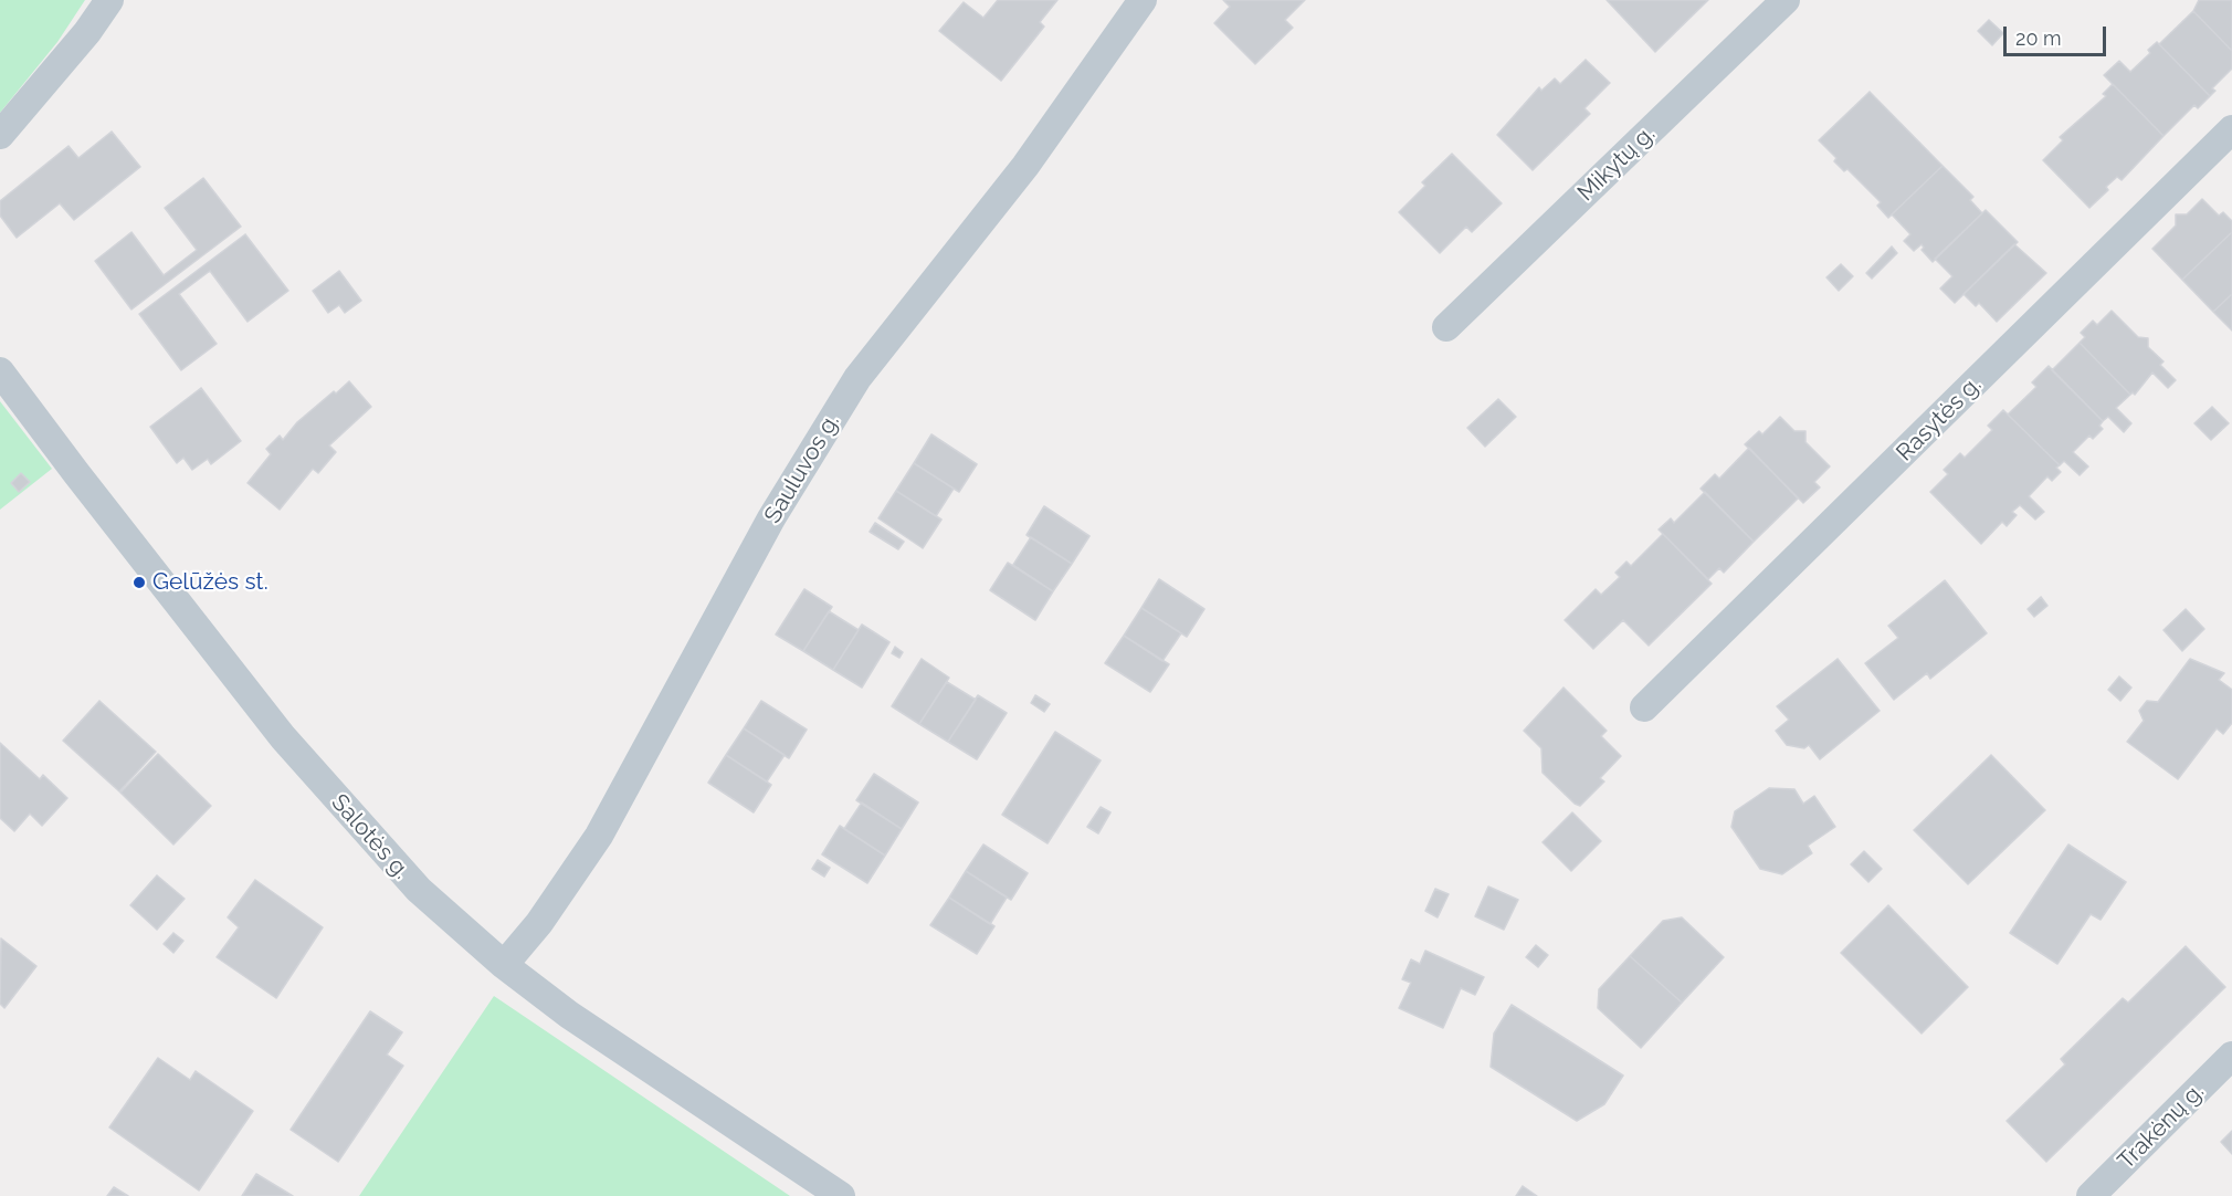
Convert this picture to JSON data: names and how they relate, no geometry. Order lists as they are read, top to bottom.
{
  "streets": {
    "street": [
      "Mikytų g.",
      "Rasytės g.",
      "Sauluvos g.",
      "Salotės g.",
      "Trakėnų g."
    ]
  },
  "crossings": [
    ["Sauluvos g.", "Salotės g."]
  ],
  "places": ["Gelūžės st."],
  "scale_bar": "20 m"
}
